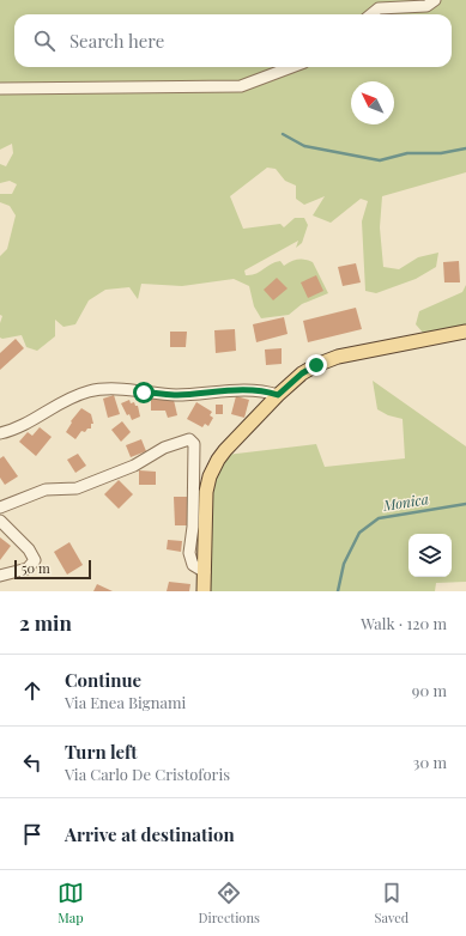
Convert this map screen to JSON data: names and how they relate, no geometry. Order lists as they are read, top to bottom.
{
  "water": ["Monica"],
  "scale_bar": "50 m",
  "north": "top left",
  "page": {
    "search": "Search here",
    "scale": "50 m",
    "heading": ["2 min", "Walk · 120 m"],
    "list": [
      ["Continue", "Via Enea Bignami", "90 m"],
      ["Turn left", "Via Carlo De Cristoforis", "30 m"],
      "Arrive at destination"
    ],
    "nav": ["Map", "Directions", "Saved"]
  }
}
